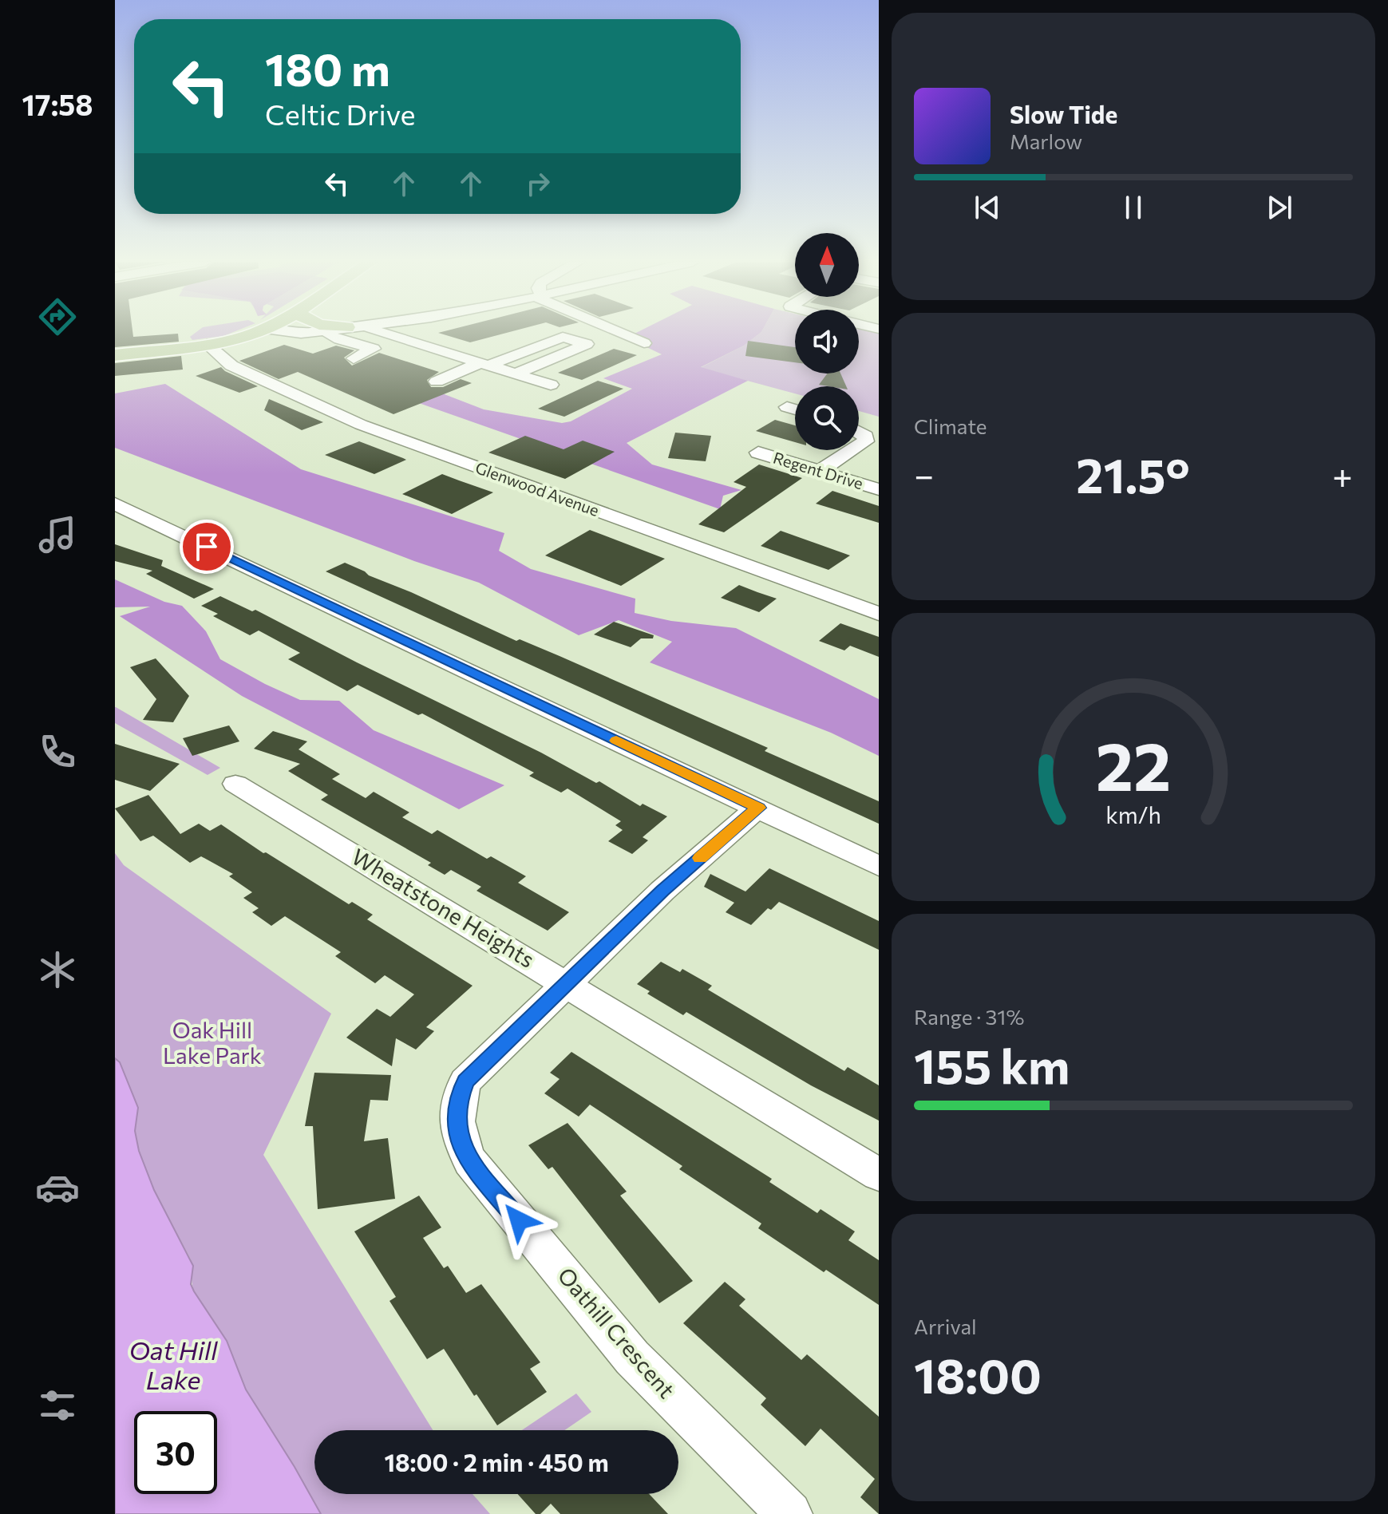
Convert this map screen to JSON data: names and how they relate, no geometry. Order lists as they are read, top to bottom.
{
  "streets": {
    "street": [
      "Regent Drive",
      "Glenwood Avenue",
      "Wheatstone Heights",
      "Oathill Crescent"
    ]
  },
  "crossings": [
    ["Wheatstone Heights", "Oathill Crescent"]
  ],
  "water": ["Oat Hill Lake"],
  "parks": ["Oak Hill Lake Park"],
  "north": "top",
  "page": {
    "tabs": "17:58",
    "turn": ["180 m", "Celtic Drive"],
    "song": ["Slow Tide", "Marlow"],
    "tile": [
      "Climate",
      ["Range · 31%", "155 km"],
      ["Arrival", "18:00"]
    ],
    "heat": ["−", "21.5°", "+"],
    "limit": "30",
    "trip": "18:00 · 2 min · 450 m",
    "gauge": ["22", "km/h"]
  }
}
